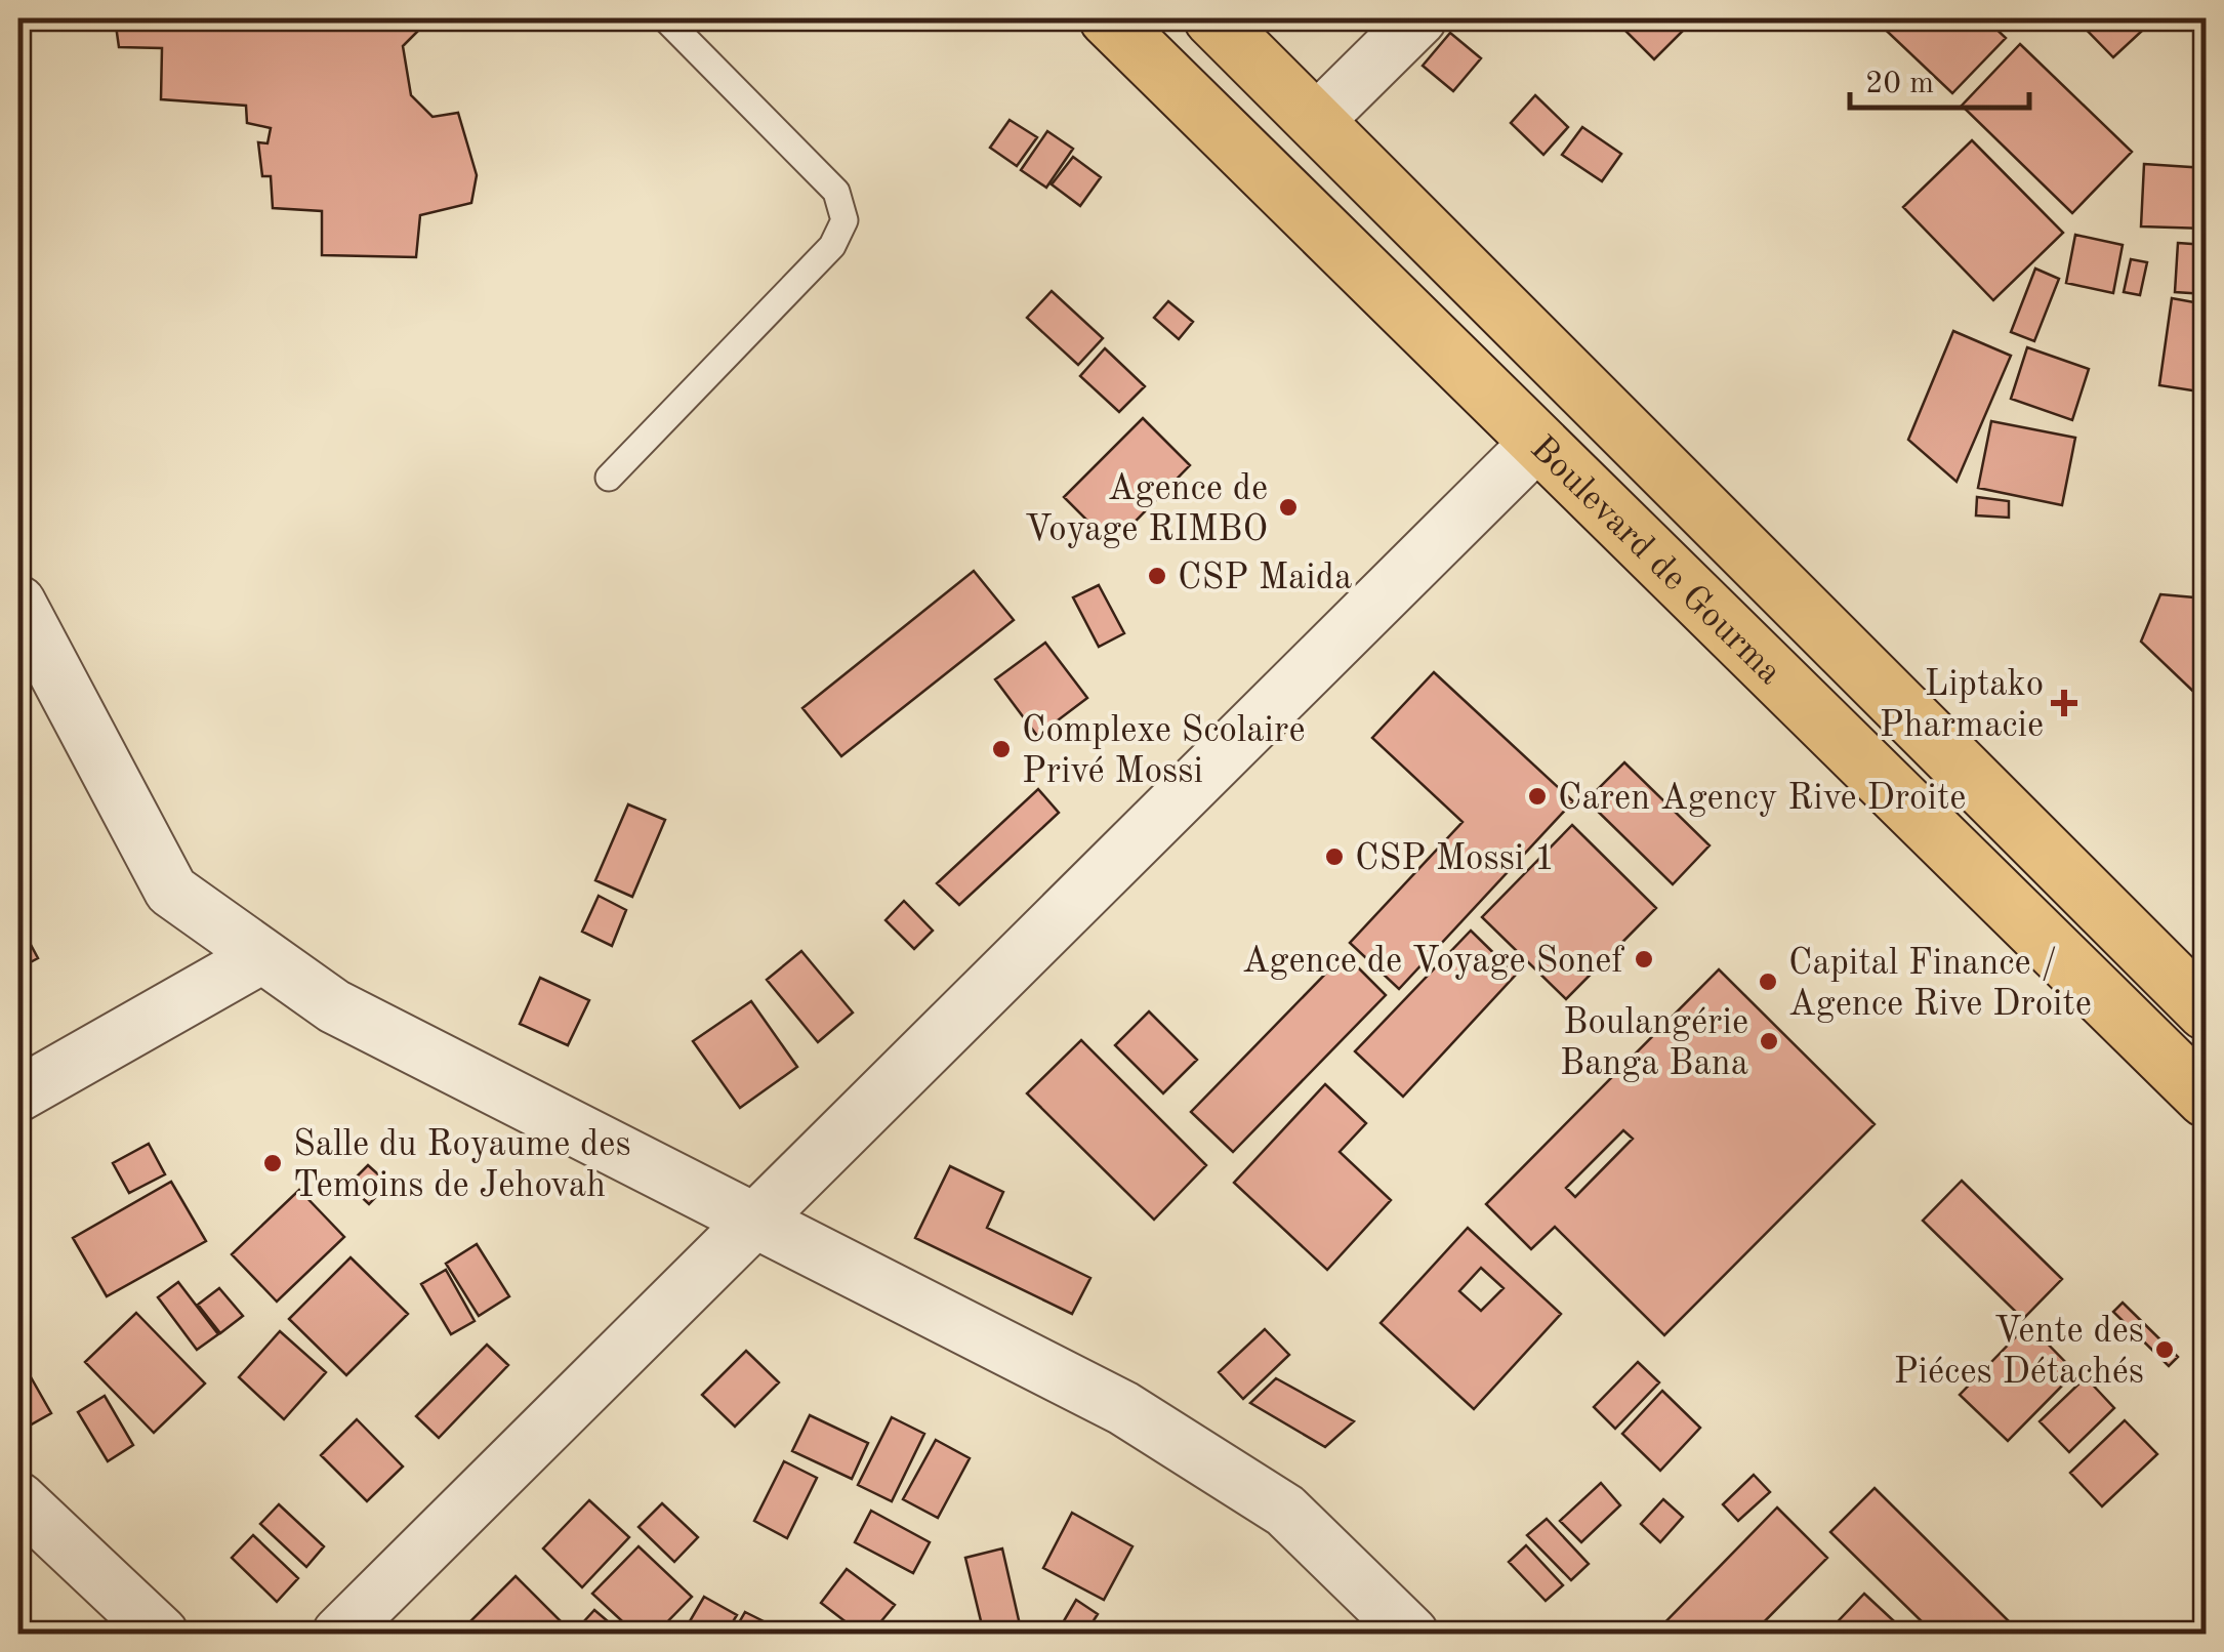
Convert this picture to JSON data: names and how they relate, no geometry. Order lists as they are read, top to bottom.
{
  "streets": {
    "highway": ["Boulevard de Gourma"]
  },
  "places": {
    "other": [
      "Agence de Voyage RIMBO",
      "CSP Maida",
      "Complexe Scolaire Privé Mossi",
      "Caren Agency Rive Droite",
      "CSP Mossi 1",
      "Agence de Voyage Sonef",
      "Capital Finance / Agence Rive Droite",
      "Boulangérie Banga Bana",
      "Salle du Royaume des Temoins de Jehovah",
      "Vente des Piéces Détachés"
    ],
    "health": ["Liptako Pharmacie"]
  },
  "scale_bar": "20 m"
}
